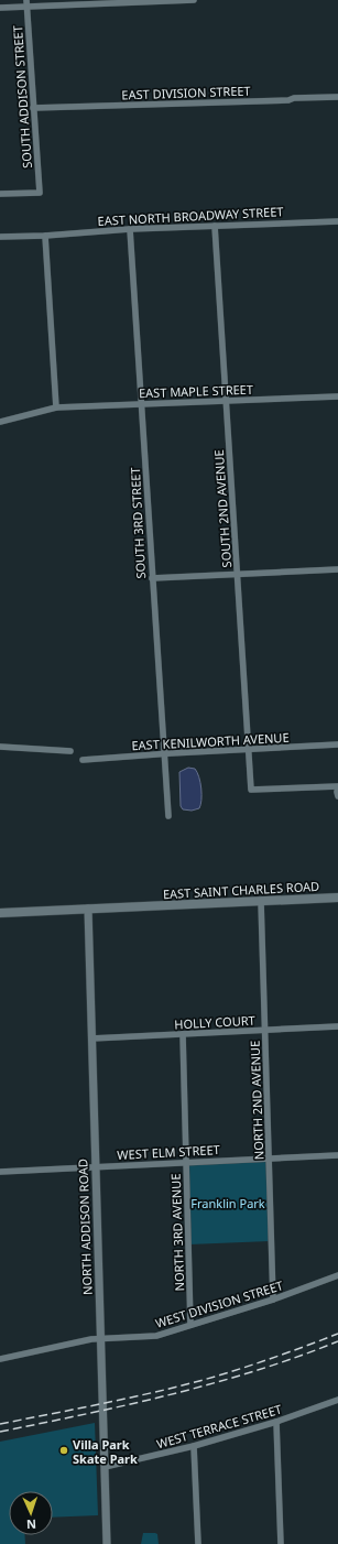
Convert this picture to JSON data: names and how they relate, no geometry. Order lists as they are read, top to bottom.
{
  "streets": {
    "main road": ["EAST SAINT CHARLES ROAD"],
    "street": [
      "EAST DIVISION STREET",
      "SOUTH ADDISON STREET",
      "EAST NORTH BROADWAY STREET",
      "EAST MAPLE STREET",
      "SOUTH 2ND AVENUE",
      "SOUTH 3RD STREET",
      "EAST KENILWORTH AVENUE",
      "HOLLY COURT",
      "NORTH 2ND AVENUE",
      "WEST ELM STREET",
      "NORTH ADDISON ROAD",
      "NORTH 3RD AVENUE",
      "WEST DIVISION STREET",
      "WEST TERRACE STREET"
    ]
  },
  "crossings": [
    ["EAST DIVISION STREET", "SOUTH ADDISON STREET"],
    ["EAST NORTH BROADWAY STREET", "SOUTH 2ND AVENUE"],
    ["EAST NORTH BROADWAY STREET", "SOUTH 3RD STREET"],
    ["EAST MAPLE STREET", "SOUTH 2ND AVENUE"],
    ["EAST MAPLE STREET", "SOUTH 3RD STREET"],
    ["SOUTH 2ND AVENUE", "EAST KENILWORTH AVENUE"],
    ["SOUTH 3RD STREET", "EAST KENILWORTH AVENUE"],
    ["EAST SAINT CHARLES ROAD", "NORTH 2ND AVENUE"],
    ["EAST SAINT CHARLES ROAD", "NORTH ADDISON ROAD"],
    ["HOLLY COURT", "NORTH 2ND AVENUE"],
    ["HOLLY COURT", "NORTH ADDISON ROAD"],
    ["HOLLY COURT", "NORTH 3RD AVENUE"],
    ["NORTH 2ND AVENUE", "WEST ELM STREET"],
    ["NORTH 2ND AVENUE", "WEST DIVISION STREET"],
    ["WEST ELM STREET", "NORTH ADDISON ROAD"],
    ["WEST ELM STREET", "NORTH 3RD AVENUE"],
    ["NORTH ADDISON ROAD", "WEST DIVISION STREET"],
    ["NORTH ADDISON ROAD", "WEST TERRACE STREET"],
    ["NORTH 3RD AVENUE", "WEST DIVISION STREET"]
  ],
  "parks": ["Franklin Park"],
  "places": ["Villa Park Skate Park"],
  "north": "bottom"
}
